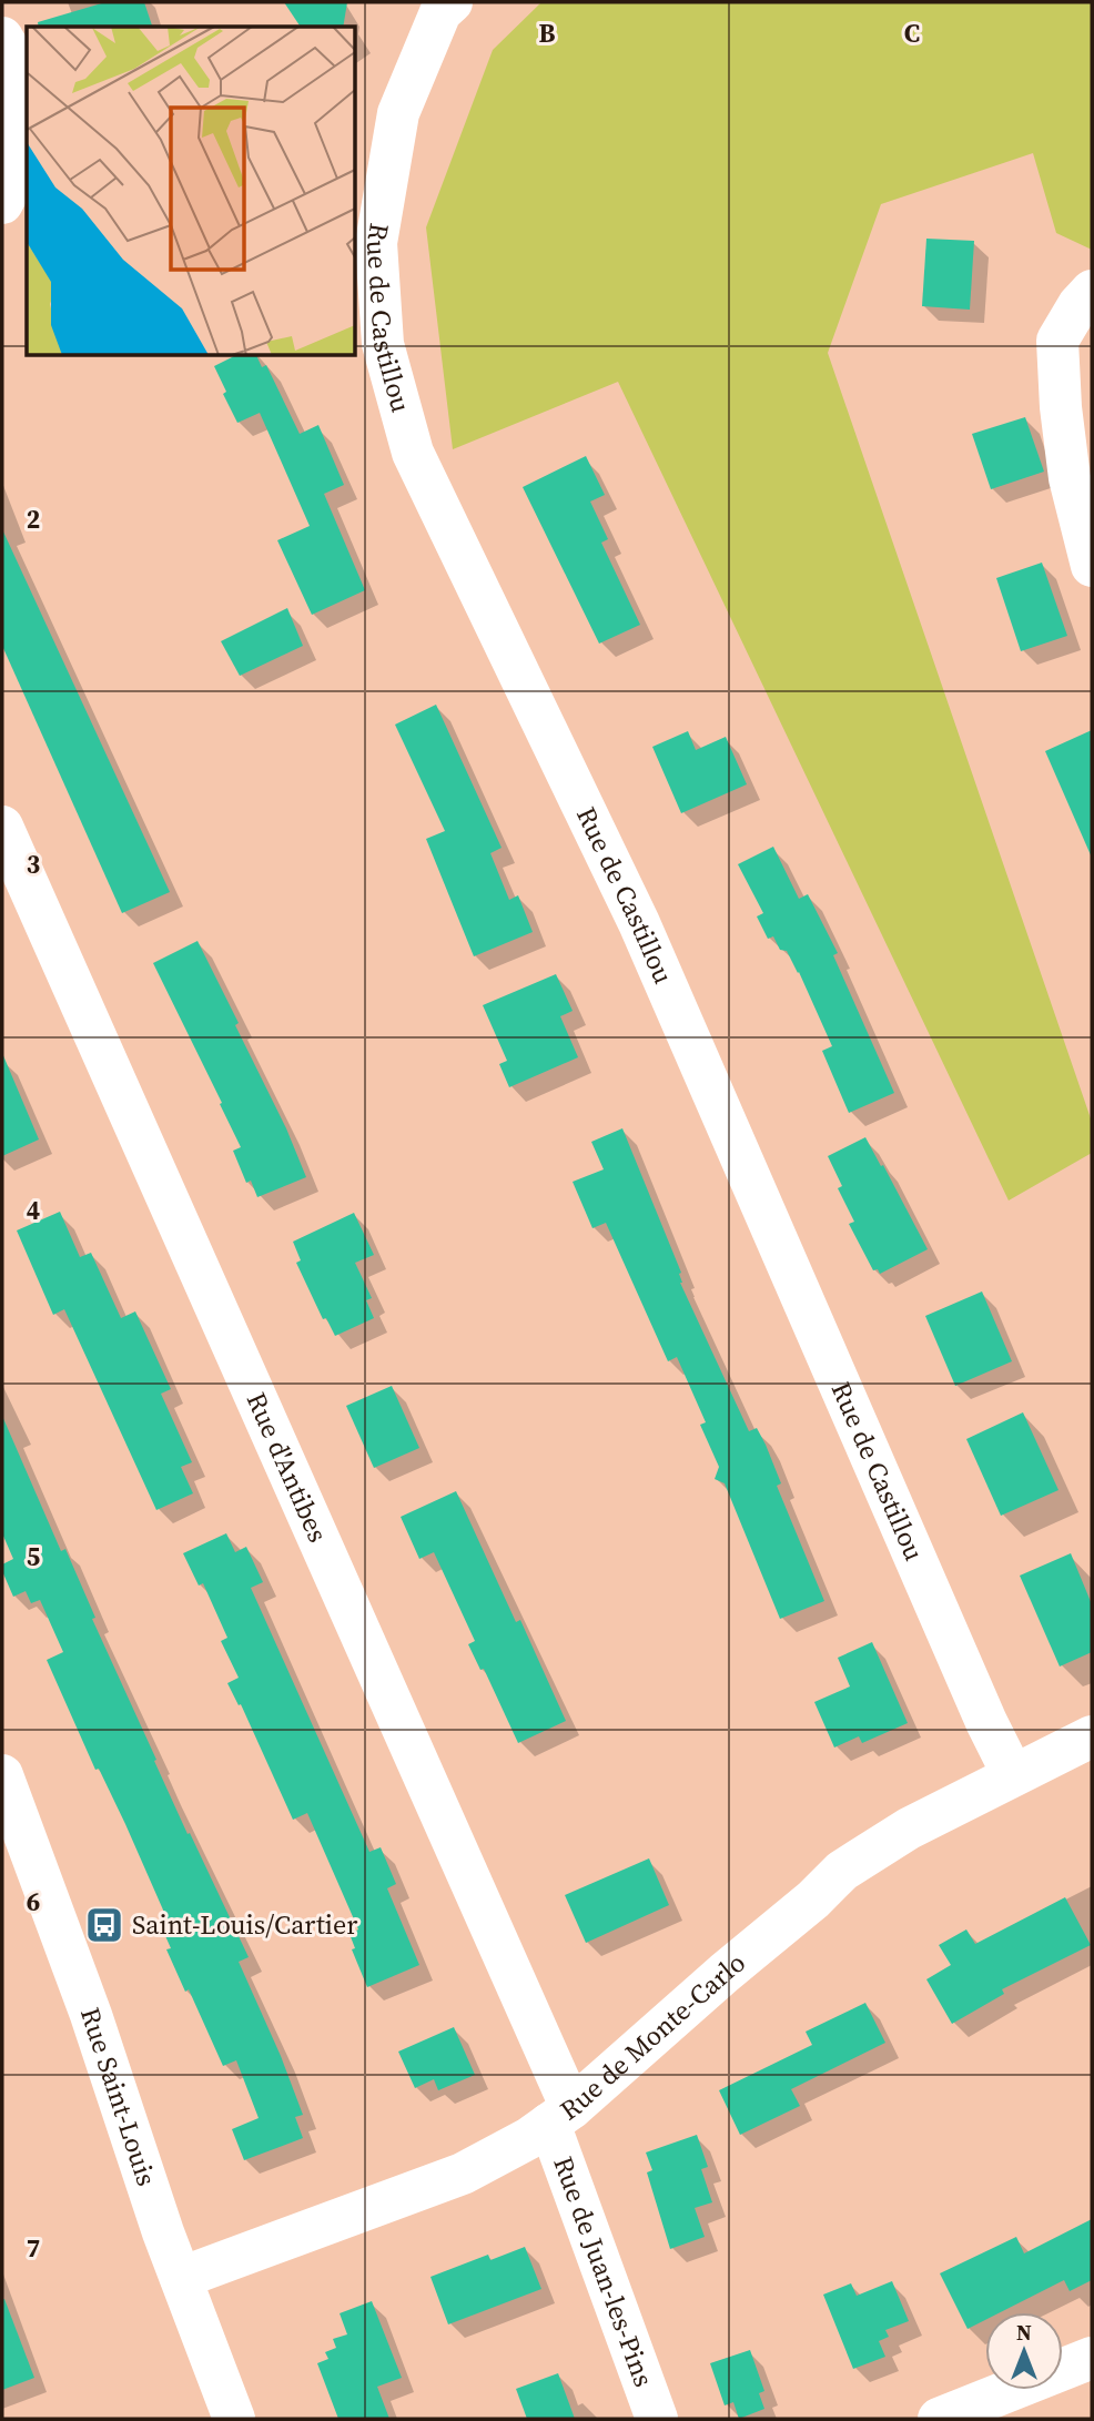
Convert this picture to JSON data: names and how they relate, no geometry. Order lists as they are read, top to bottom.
{
  "streets": {
    "street": [
      "Rue de Castillou",
      "Rue d'Antibes",
      "Rue de Monte-Carlo",
      "Rue Saint-Louis",
      "Rue de Juan-les-Pins"
    ]
  },
  "crossings": [
    ["Rue de Castillou", "Rue de Monte-Carlo"],
    ["Rue d'Antibes", "Rue de Monte-Carlo"],
    ["Rue d'Antibes", "Rue de Juan-les-Pins"],
    ["Rue de Monte-Carlo", "Rue Saint-Louis"],
    ["Rue de Monte-Carlo", "Rue de Juan-les-Pins"]
  ],
  "places": {
    "bus stop": ["Saint-Louis/Cartier"]
  },
  "north": "top",
  "grid": {
    "columns": ["B", "C"],
    "rows": [
      "2",
      "3",
      "4",
      "5",
      "6",
      "7"
    ]
  }
}
